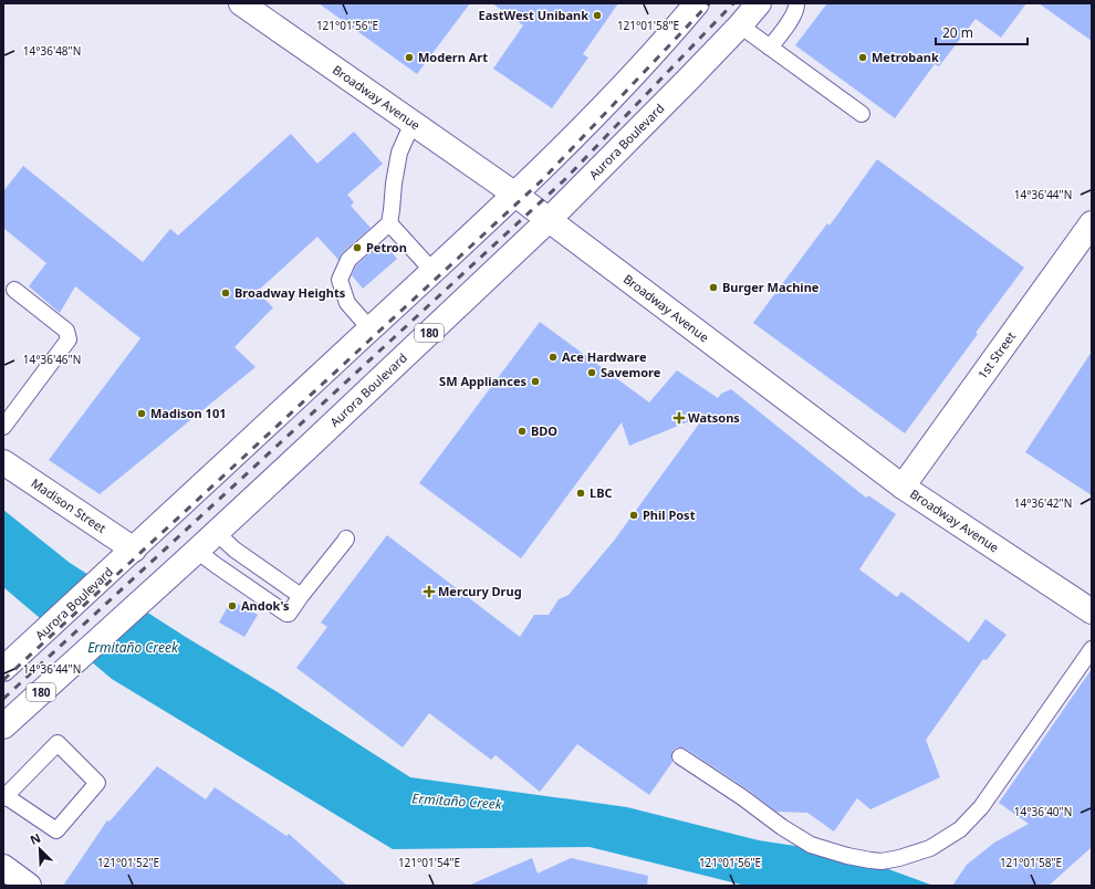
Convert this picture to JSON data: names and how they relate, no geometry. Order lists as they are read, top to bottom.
{
  "streets": {
    "main road": [
      "Broadway Avenue",
      "Aurora Boulevard",
      "180",
      "1st Street",
      "Madison Street"
    ]
  },
  "crossings": [
    ["Broadway Avenue", "Aurora Boulevard"],
    ["Broadway Avenue", "1st Street"],
    ["Aurora Boulevard", "Madison Street"]
  ],
  "water": ["Ermitaño Creek"],
  "places": {
    "other": [
      "EastWest Unibank",
      "Modern Art",
      "Metrobank",
      "Petron",
      "Burger Machine",
      "Broadway Heights",
      "Ace Hardware",
      "Savemore",
      "SM Appliances",
      "Madison 101",
      "BDO",
      "LBC",
      "Phil Post",
      "Andok's"
    ],
    "health": ["Watsons", "Mercury Drug"]
  },
  "scale_bar": "20 m",
  "north": "top left",
  "coordinates": [
    "121°01'56\"E",
    "121°01'58\"E",
    "14°36'48\"N",
    "14°36'44\"N",
    "14°36'46\"N",
    "14°36'42\"N",
    "14°36'40\"N",
    "121°01'52\"E",
    "121°01'54\"E"
  ]
}
